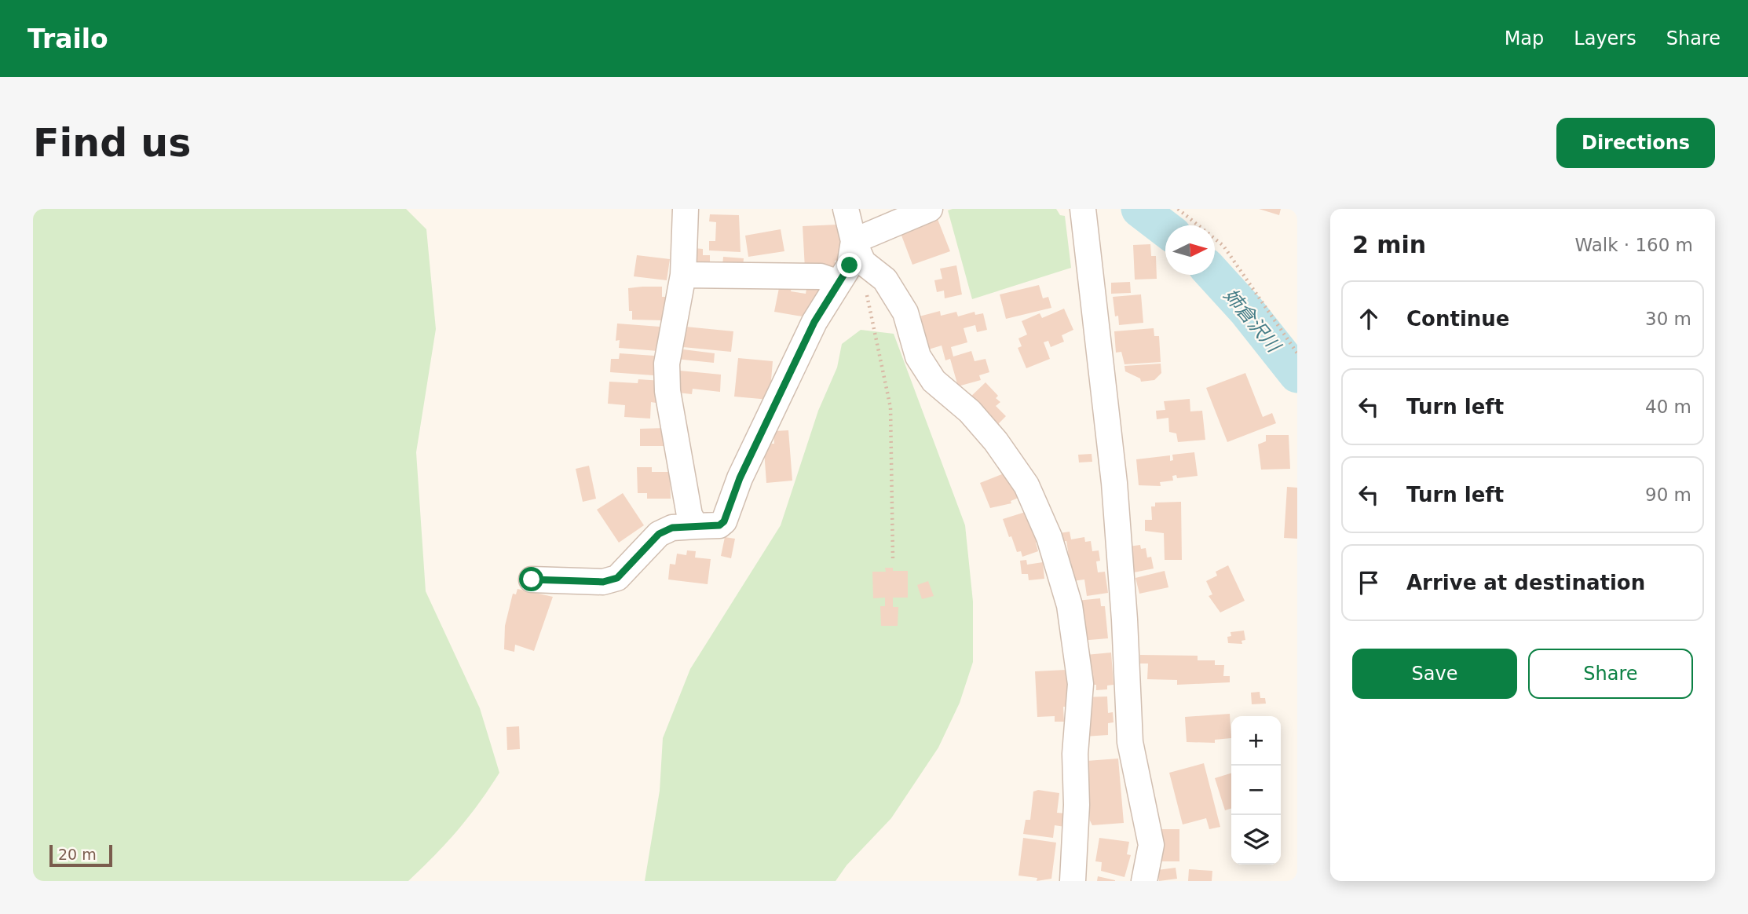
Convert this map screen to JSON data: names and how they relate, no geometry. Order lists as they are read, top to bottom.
{
  "water": ["姉倉沢川"],
  "scale_bar": "20 m",
  "north": "right",
  "page": {
    "header": "Trailo",
    "nav": ["Map", "Layers", "Share"],
    "buttons": [
      "Directions",
      ["Save", "Share"]
    ],
    "title": "Find us",
    "heading": ["2 min", "Walk · 160 m"],
    "list": [
      ["Continue", "30 m"],
      ["Turn left", "40 m"],
      ["Turn left", "90 m"],
      "Arrive at destination"
    ],
    "map_buttons": ["+", "−"],
    "scale": "20 m"
  }
}
